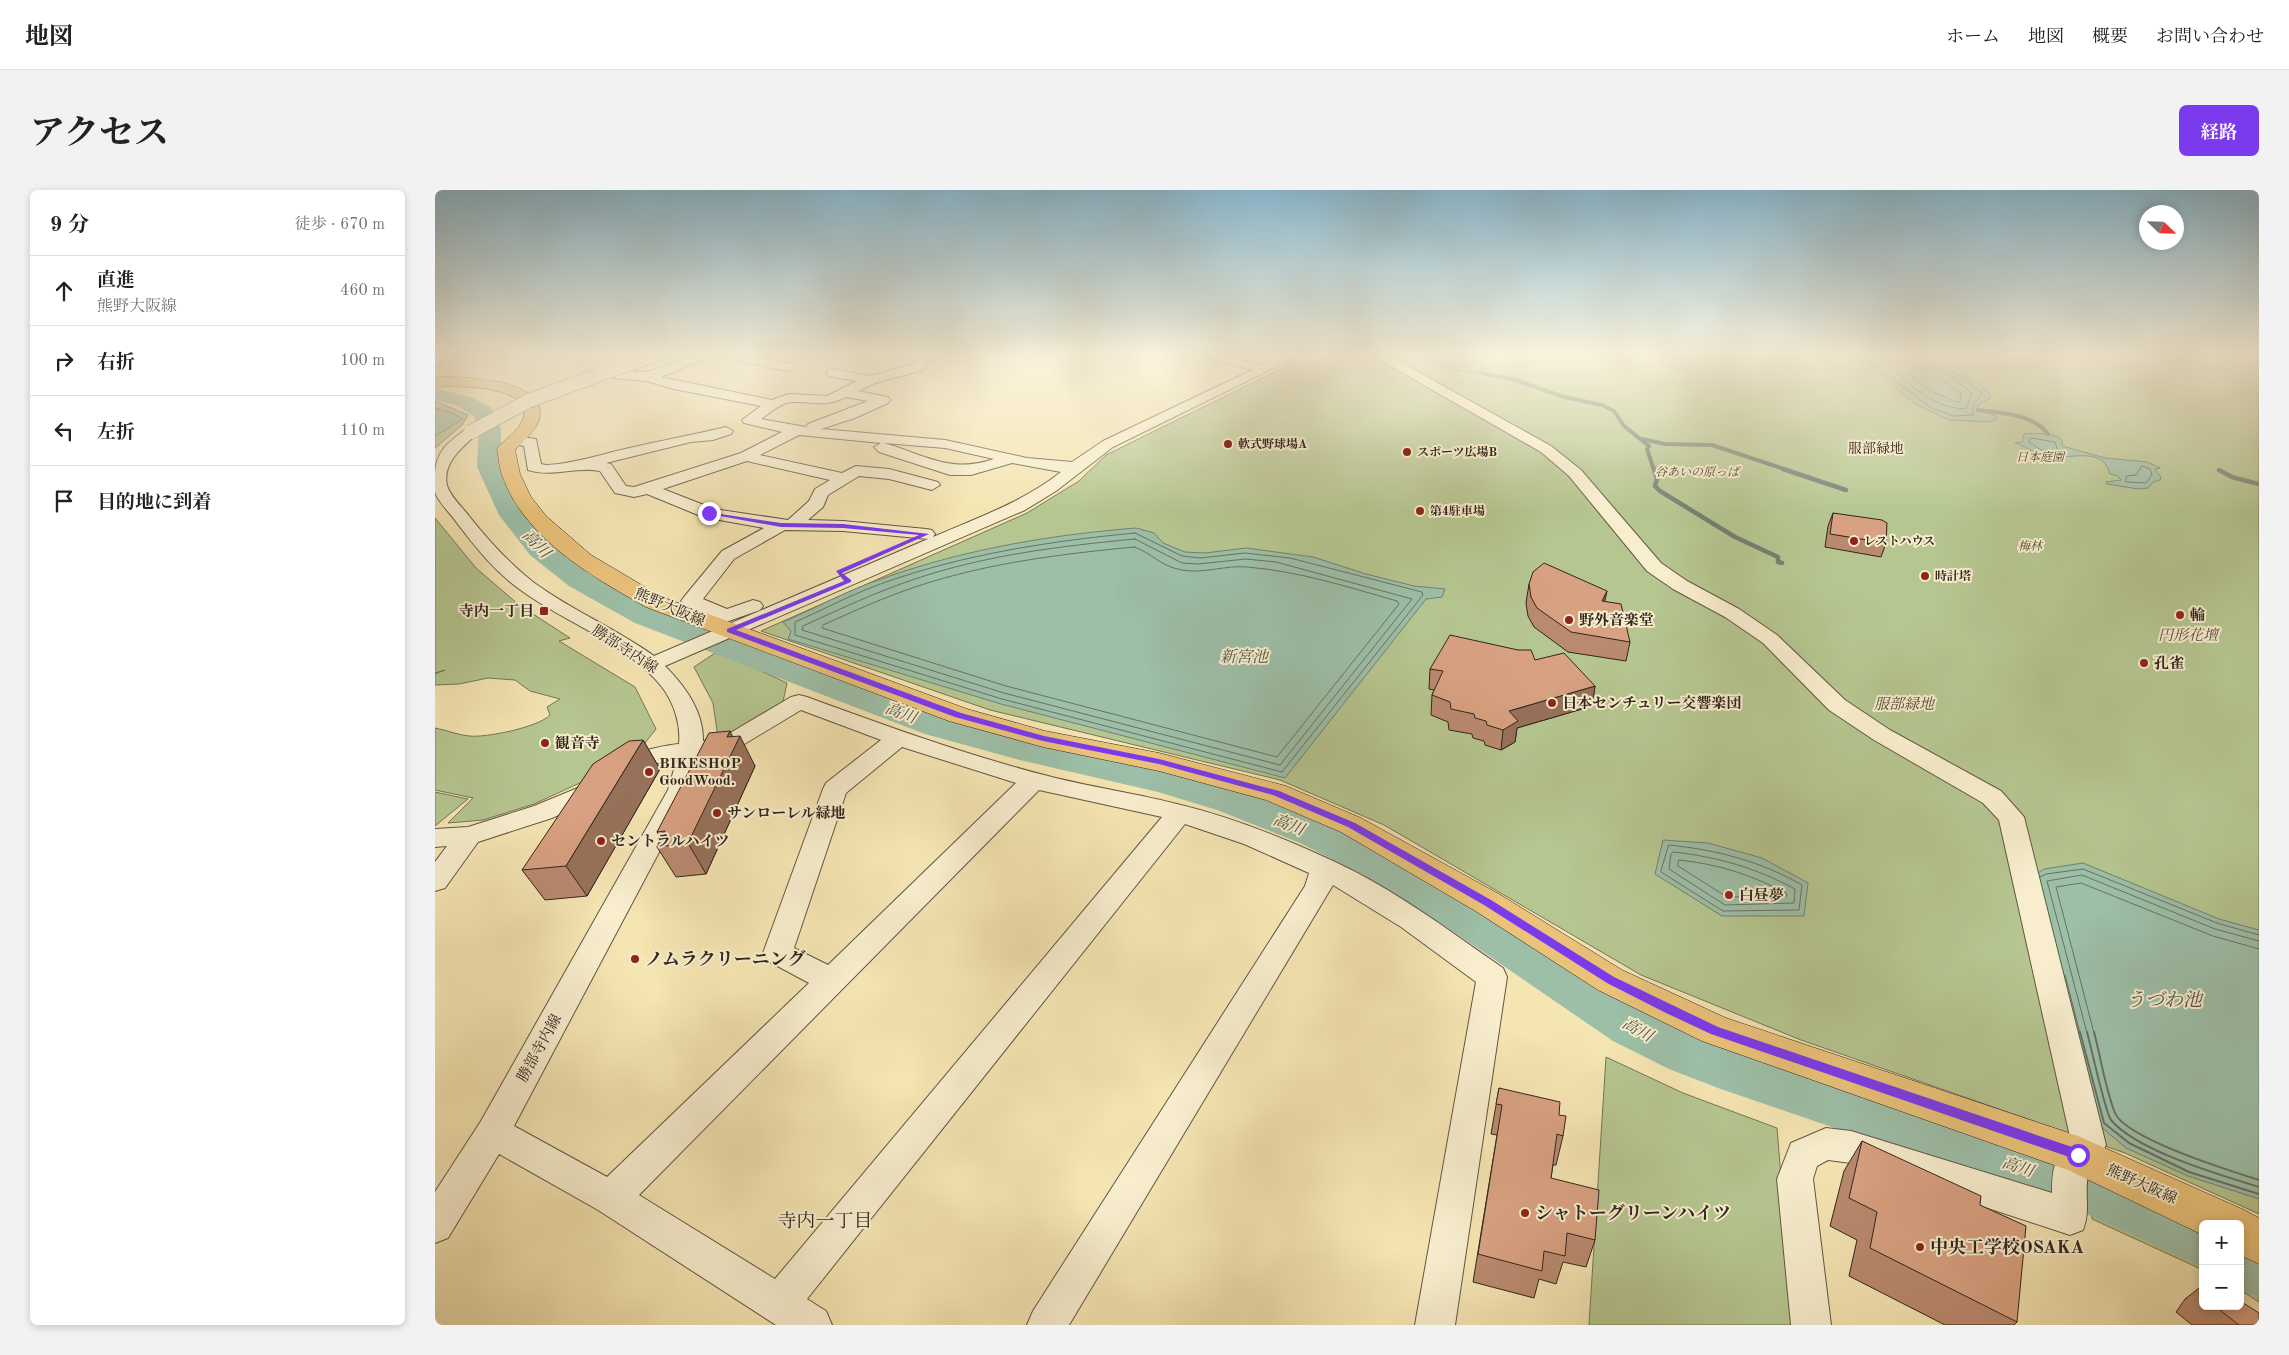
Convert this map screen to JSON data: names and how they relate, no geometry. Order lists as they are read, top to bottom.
{
  "streets": {
    "main road": ["熊野大阪線"],
    "street": ["勝部寺内線"]
  },
  "districts": ["服部緑地", "寺内一丁目"],
  "water": ["高川", "新宮池", "うづわ池"],
  "parks": [
    "日本庭園",
    "谷あいの原っぱ",
    "梅林",
    "円形花壇",
    "服部緑地"
  ],
  "places": {
    "other": [
      "軟式野球場A",
      "スポーツ広場B",
      "第4駐車場",
      "レストハウス",
      "時計塔",
      "輪",
      "野外音楽堂",
      "孔雀",
      "日本センチュリー交響楽団",
      "観音寺",
      "BIKESHOP GoodWood.",
      "サンローレル緑地",
      "セントラルハイツ",
      "白昼夢",
      "ノムラクリーニング",
      "シャトーグリーンハイツ",
      "中央工学校OSAKA"
    ],
    "transit": ["寺内一丁目"]
  },
  "north": "bottom right",
  "page": {
    "header": "地図",
    "nav": [
      "ホーム",
      "地図",
      "概要",
      "お問い合わせ"
    ],
    "title": "アクセス",
    "buttons": "経路",
    "heading": ["9 分", "徒歩 · 670 m"],
    "list": [
      ["直進", "熊野大阪線", "460 m"],
      ["右折", "100 m"],
      ["左折", "110 m"],
      "目的地に到着"
    ],
    "map_buttons": ["+", "−"]
  }
}
